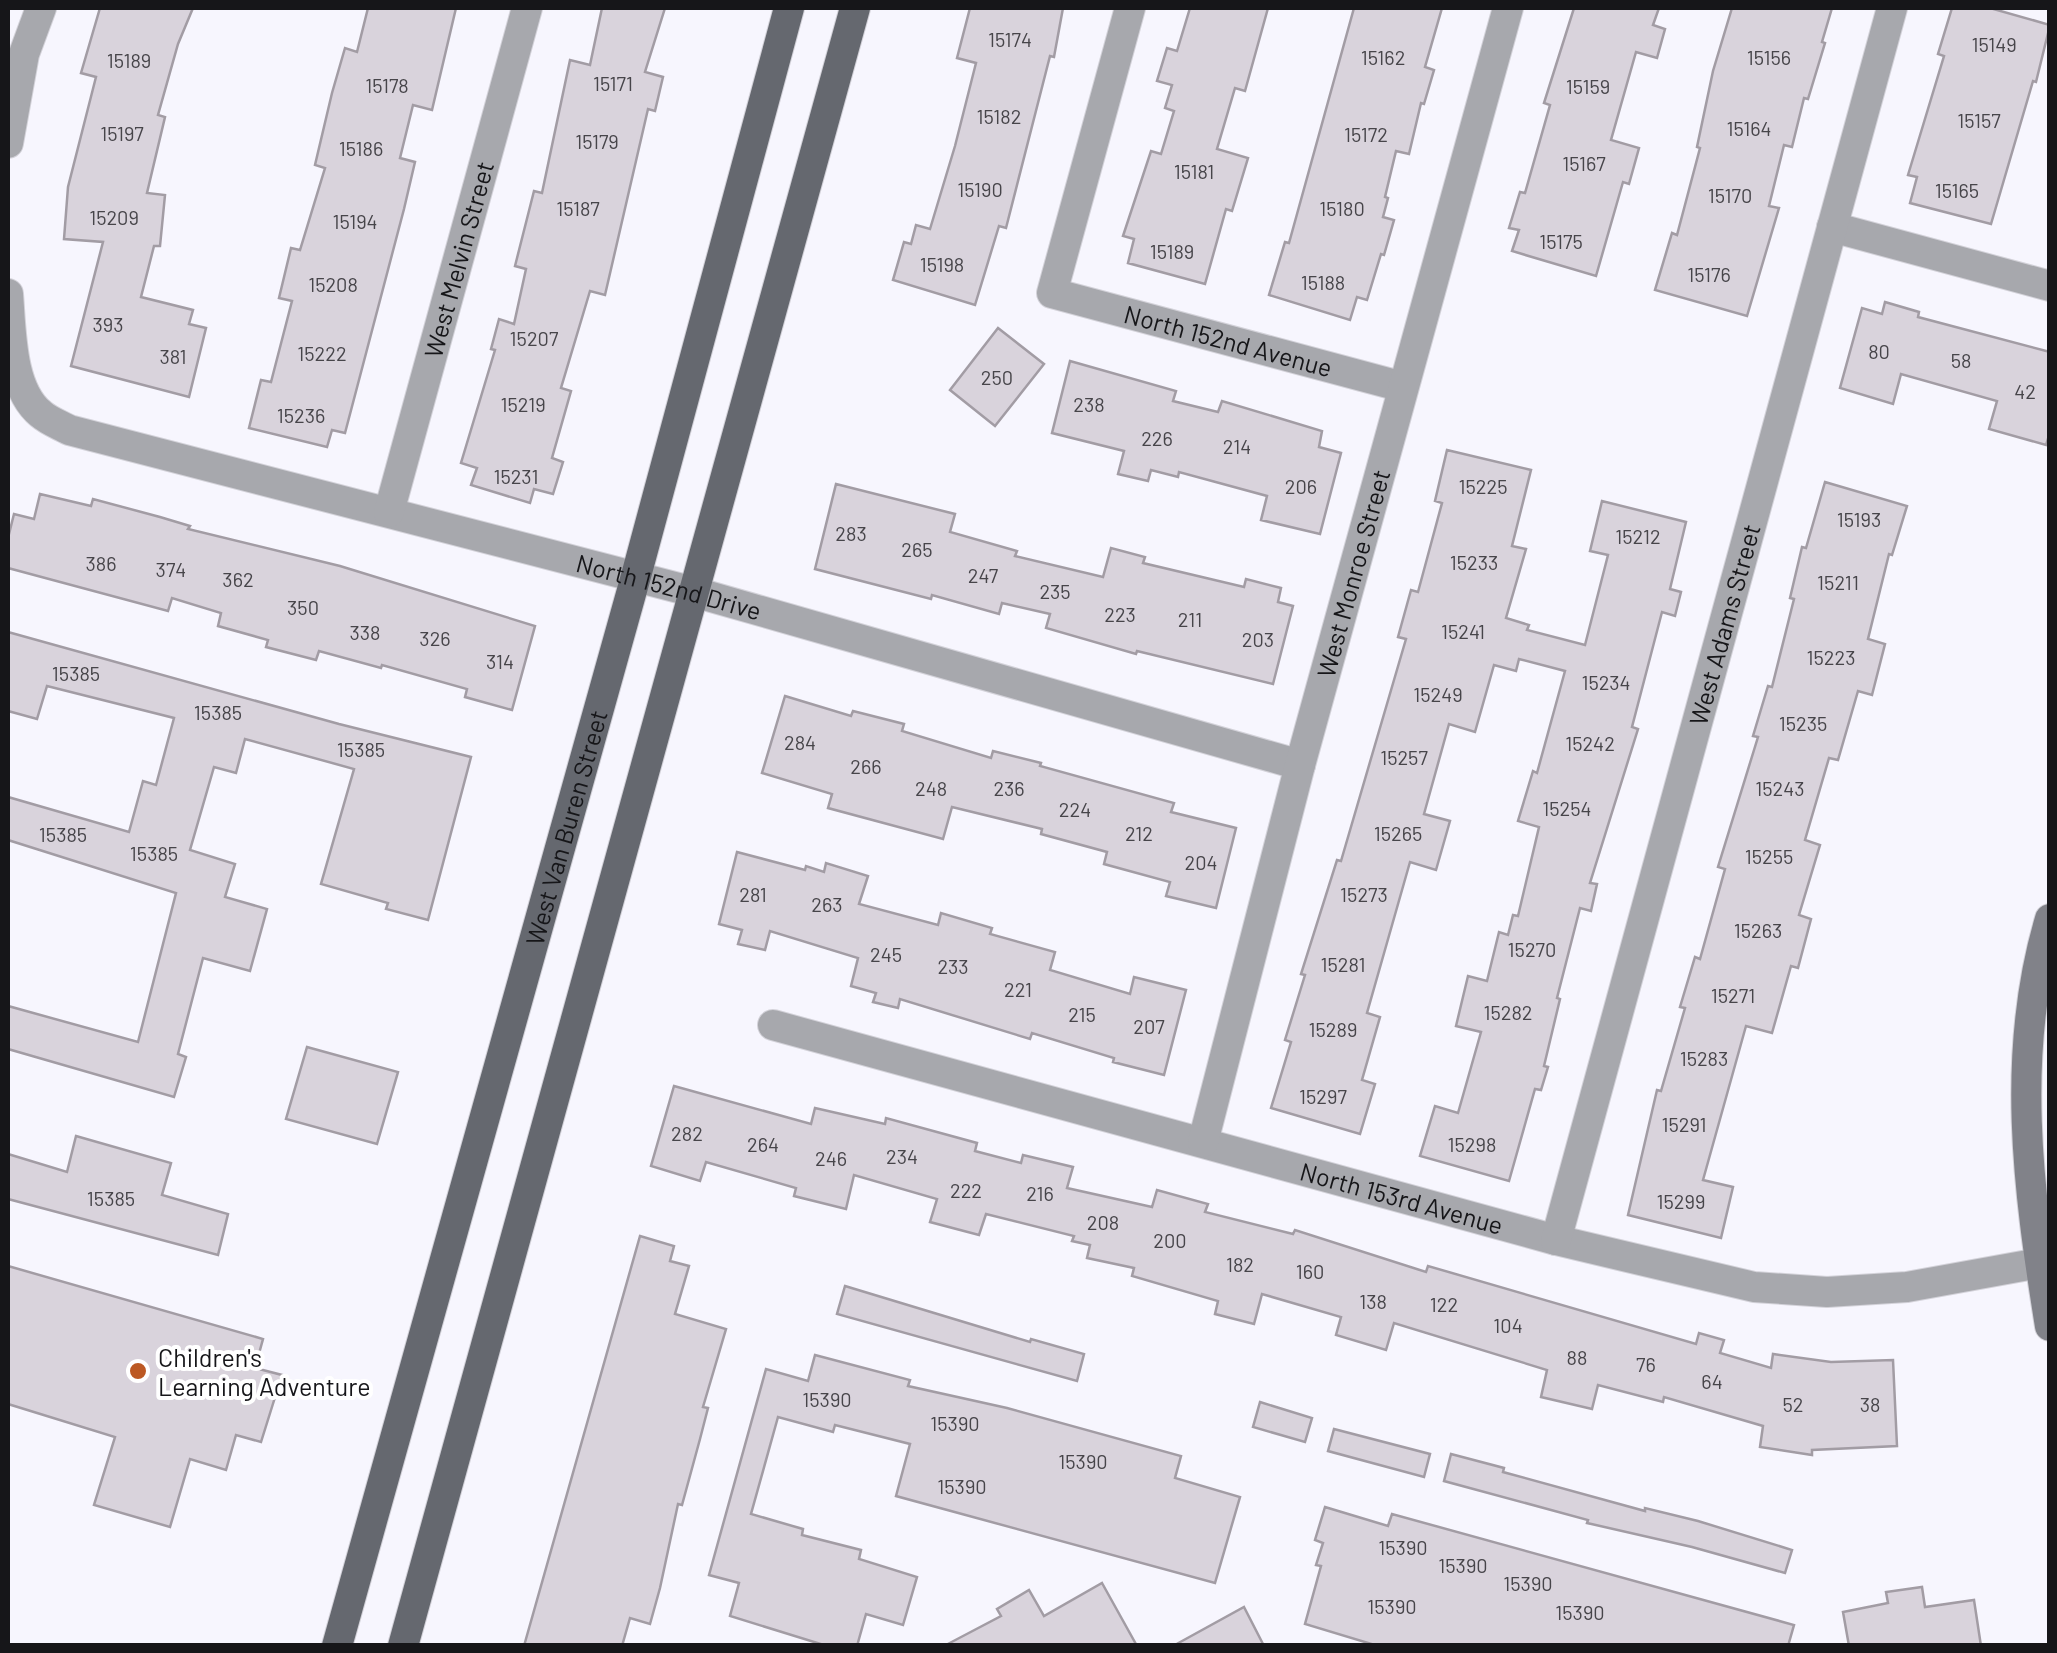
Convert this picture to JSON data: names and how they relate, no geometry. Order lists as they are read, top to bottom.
{
  "streets": {
    "main road": ["West Van Buren Street"],
    "street": [
      "West Melvin Street",
      "North 152nd Avenue",
      "West Monroe Street",
      "North 152nd Drive",
      "West Adams Street",
      "North 153rd Avenue"
    ]
  },
  "crossings": [
    ["West Melvin Street", "North 152nd Drive"],
    ["North 152nd Avenue", "West Monroe Street"],
    ["West Monroe Street", "North 152nd Drive"],
    ["West Monroe Street", "North 153rd Avenue"],
    ["North 152nd Drive", "West Van Buren Street"],
    ["West Adams Street", "North 153rd Avenue"]
  ],
  "places": ["Children's Learning Adventure"],
  "house_numbers": [
    "15174",
    "15149",
    "15162",
    "15156",
    "15189",
    "15171",
    "15178",
    "15159",
    "15182",
    "15157",
    "15164",
    "15197",
    "15172",
    "15179",
    "15186",
    "15167",
    "15181",
    "15190",
    "15165",
    "15170",
    "15187",
    "15180",
    "15209",
    "15194",
    "15175",
    "15189",
    "15198",
    "15176",
    "15188",
    "15208",
    "393",
    "15207",
    "80",
    "15222",
    "381",
    "58",
    "250",
    "42",
    "15219",
    "238",
    "15236",
    "226",
    "214",
    "15231",
    "206",
    "15225",
    "15193",
    "283",
    "15212",
    "265",
    "15233",
    "386",
    "374",
    "247",
    "362",
    "15211",
    "235",
    "350",
    "223",
    "211",
    "15241",
    "338",
    "326",
    "203",
    "15223",
    "314",
    "15385",
    "15234",
    "15249",
    "15385",
    "15235",
    "284",
    "15242",
    "15385",
    "15257",
    "266",
    "248",
    "236",
    "15243",
    "15254",
    "224",
    "212",
    "15265",
    "15385",
    "15385",
    "15255",
    "204",
    "281",
    "15273",
    "263",
    "15263",
    "15270",
    "245",
    "15281",
    "233",
    "221",
    "15271",
    "15282",
    "215",
    "207",
    "15289",
    "15283",
    "15297",
    "15291",
    "282",
    "264",
    "15298",
    "234",
    "246",
    "222",
    "216",
    "15385",
    "15299",
    "208",
    "200",
    "182",
    "160",
    "138",
    "122",
    "104",
    "88",
    "76",
    "64",
    "15390",
    "52",
    "38",
    "15390",
    "15390",
    "15390",
    "15390",
    "15390",
    "15390",
    "15390",
    "15390"
  ]
}
